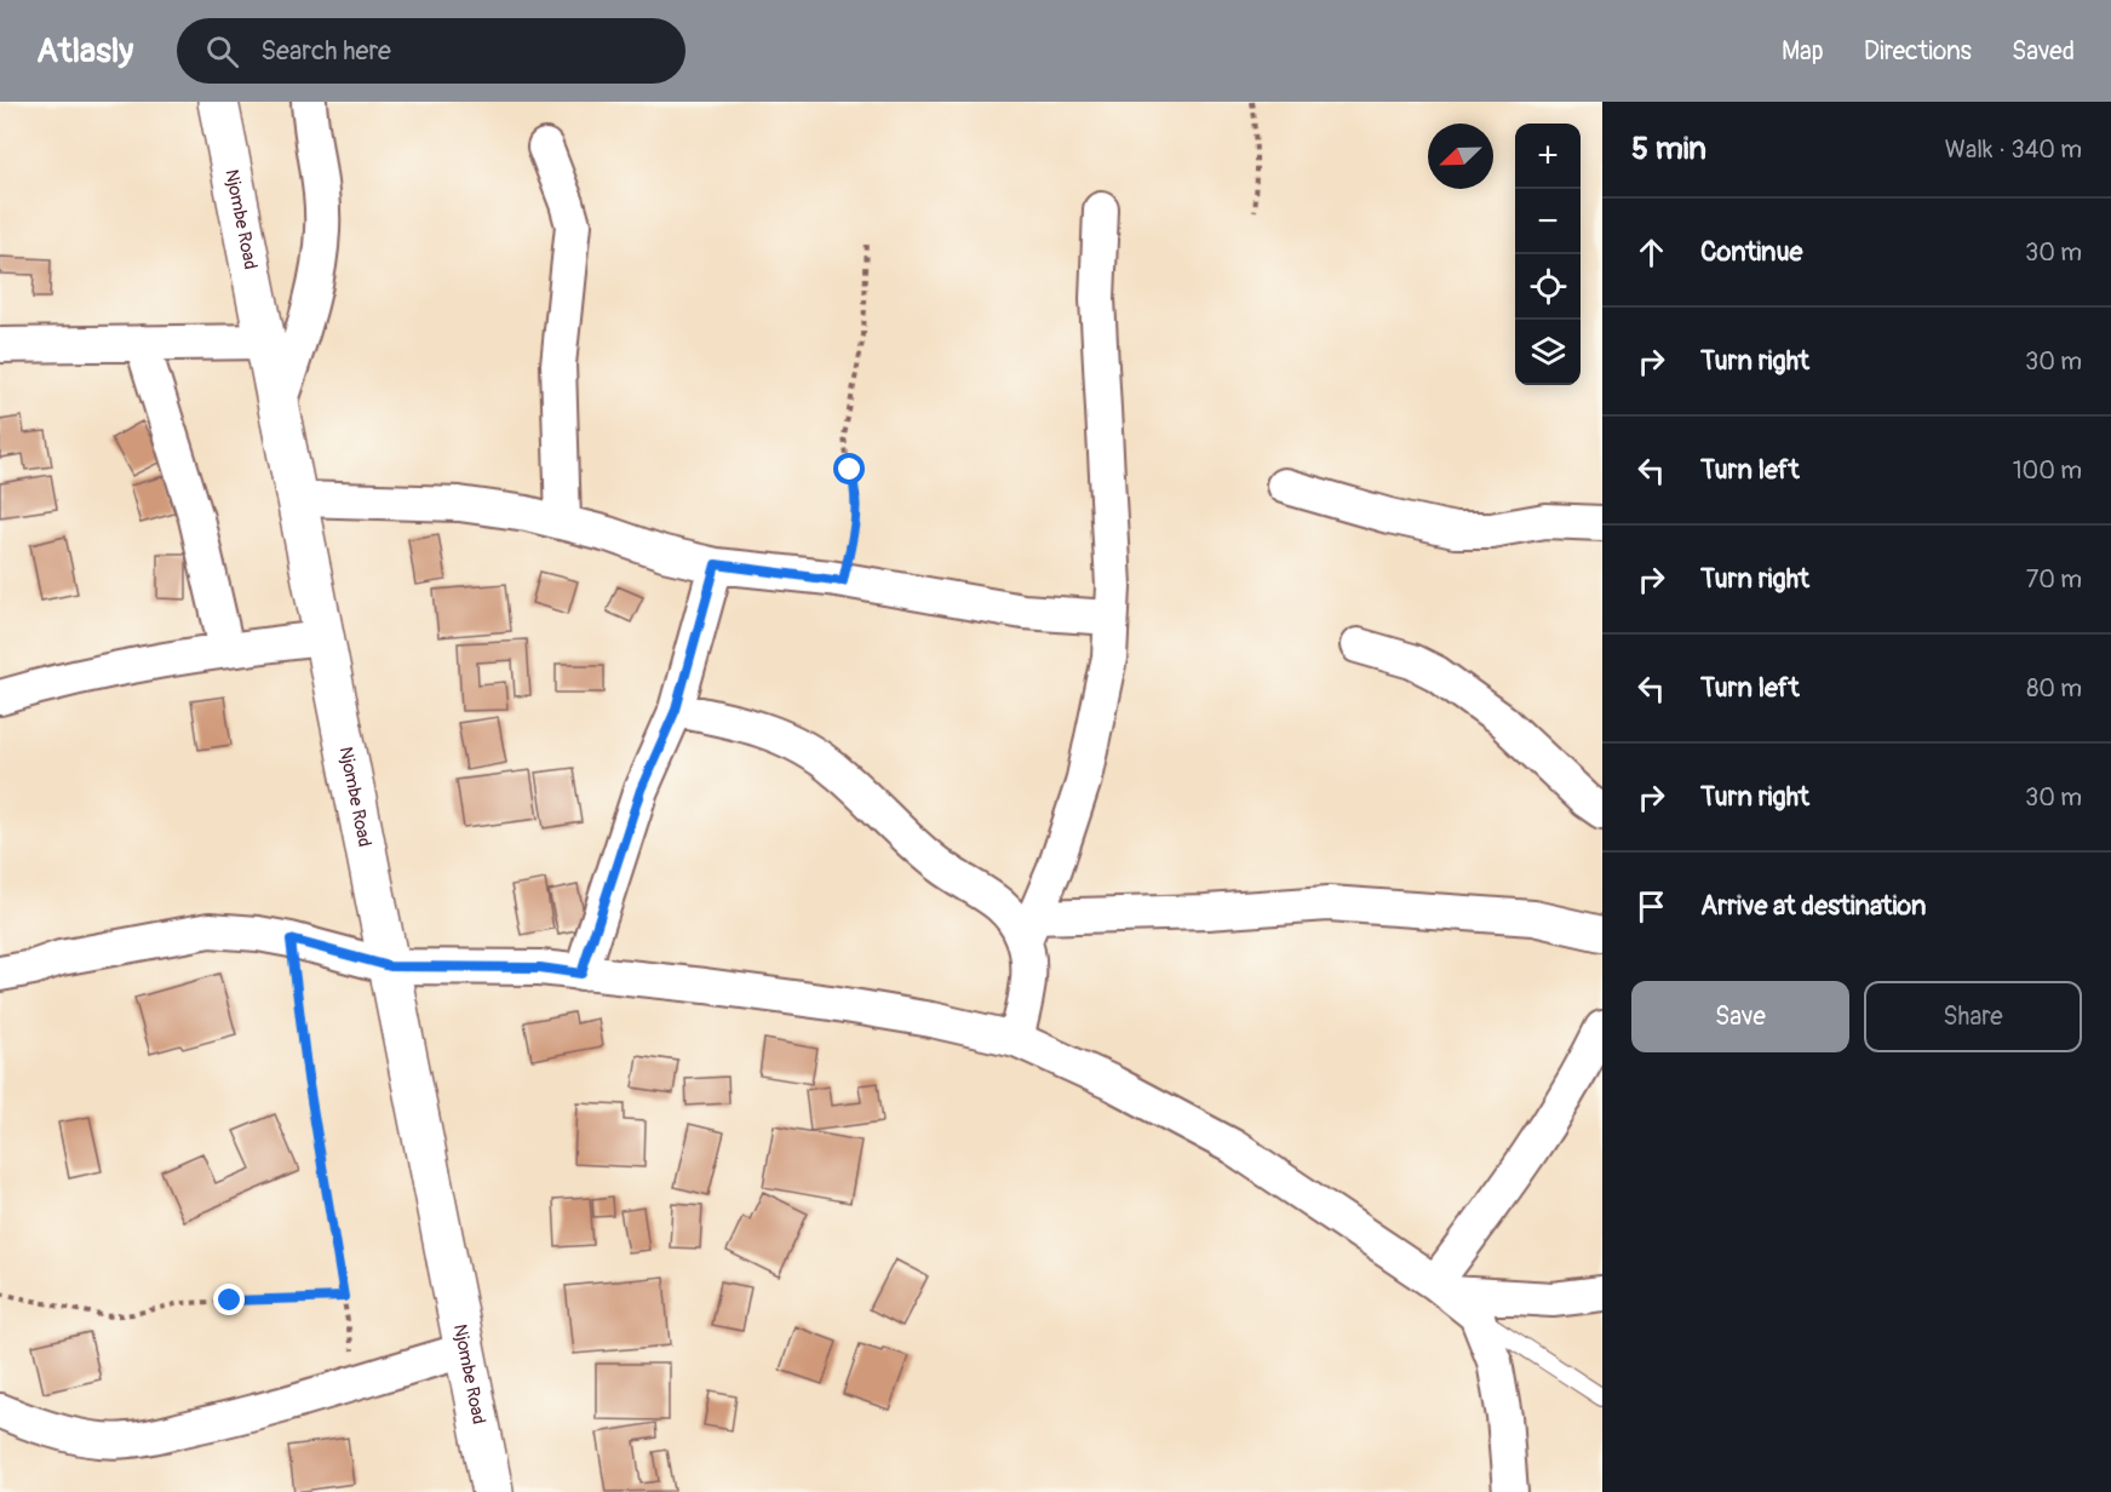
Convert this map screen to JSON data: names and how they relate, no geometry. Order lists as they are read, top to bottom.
{
  "streets": {
    "highway": ["Njombe Road"]
  },
  "north": "bottom left",
  "page": {
    "header": "Atlasly",
    "search": "Search here",
    "nav": ["Map", "Directions", "Saved"],
    "heading": ["5 min", "Walk · 340 m"],
    "map_buttons": ["+", "−"],
    "list": [
      ["Continue", "30 m"],
      ["Turn right", "30 m"],
      ["Turn left", "100 m"],
      ["Turn right", "70 m"],
      ["Turn left", "80 m"],
      ["Turn right", "30 m"],
      "Arrive at destination"
    ],
    "buttons": ["Save", "Share"]
  }
}
